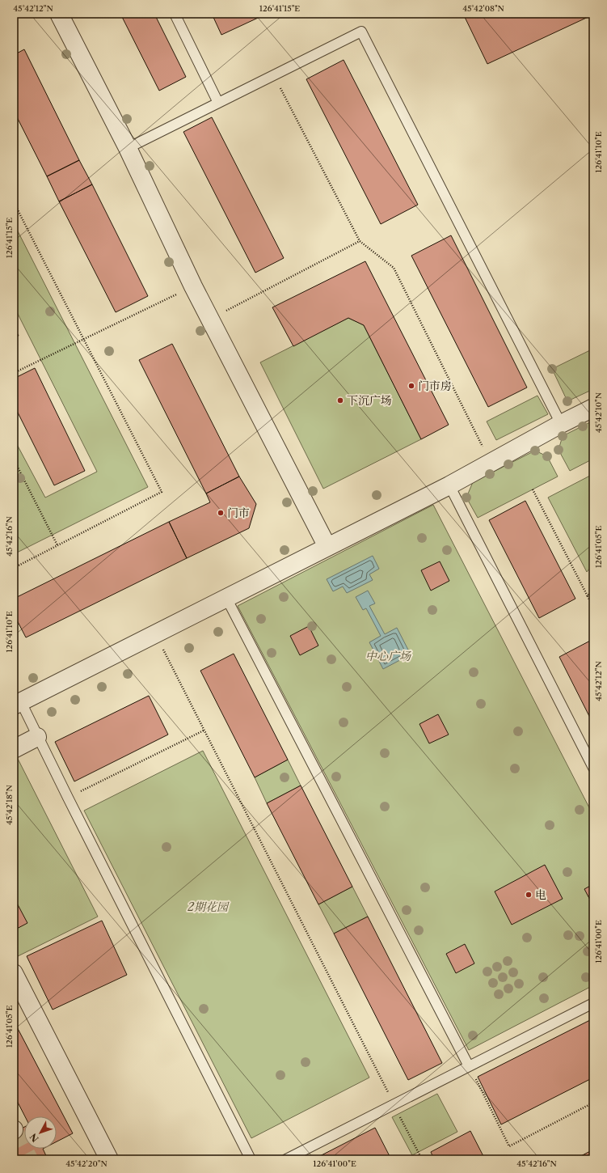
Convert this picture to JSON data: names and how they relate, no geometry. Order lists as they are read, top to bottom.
{
  "parks": ["中心广场", "2期花园"],
  "places": [
    "门市房",
    "下沉广场",
    "门市",
    "电"
  ],
  "north": "bottom left",
  "coordinates": [
    "45°42'12\"N",
    "126°41'15\"E",
    "45°42'08\"N",
    "126°41'10\"E",
    "45°42'10\"N",
    "45°42'16\"N",
    "126°41'05\"E",
    "45°42'18\"N",
    "126°41'00\"E",
    "45°42'20\"N"
  ]
}
